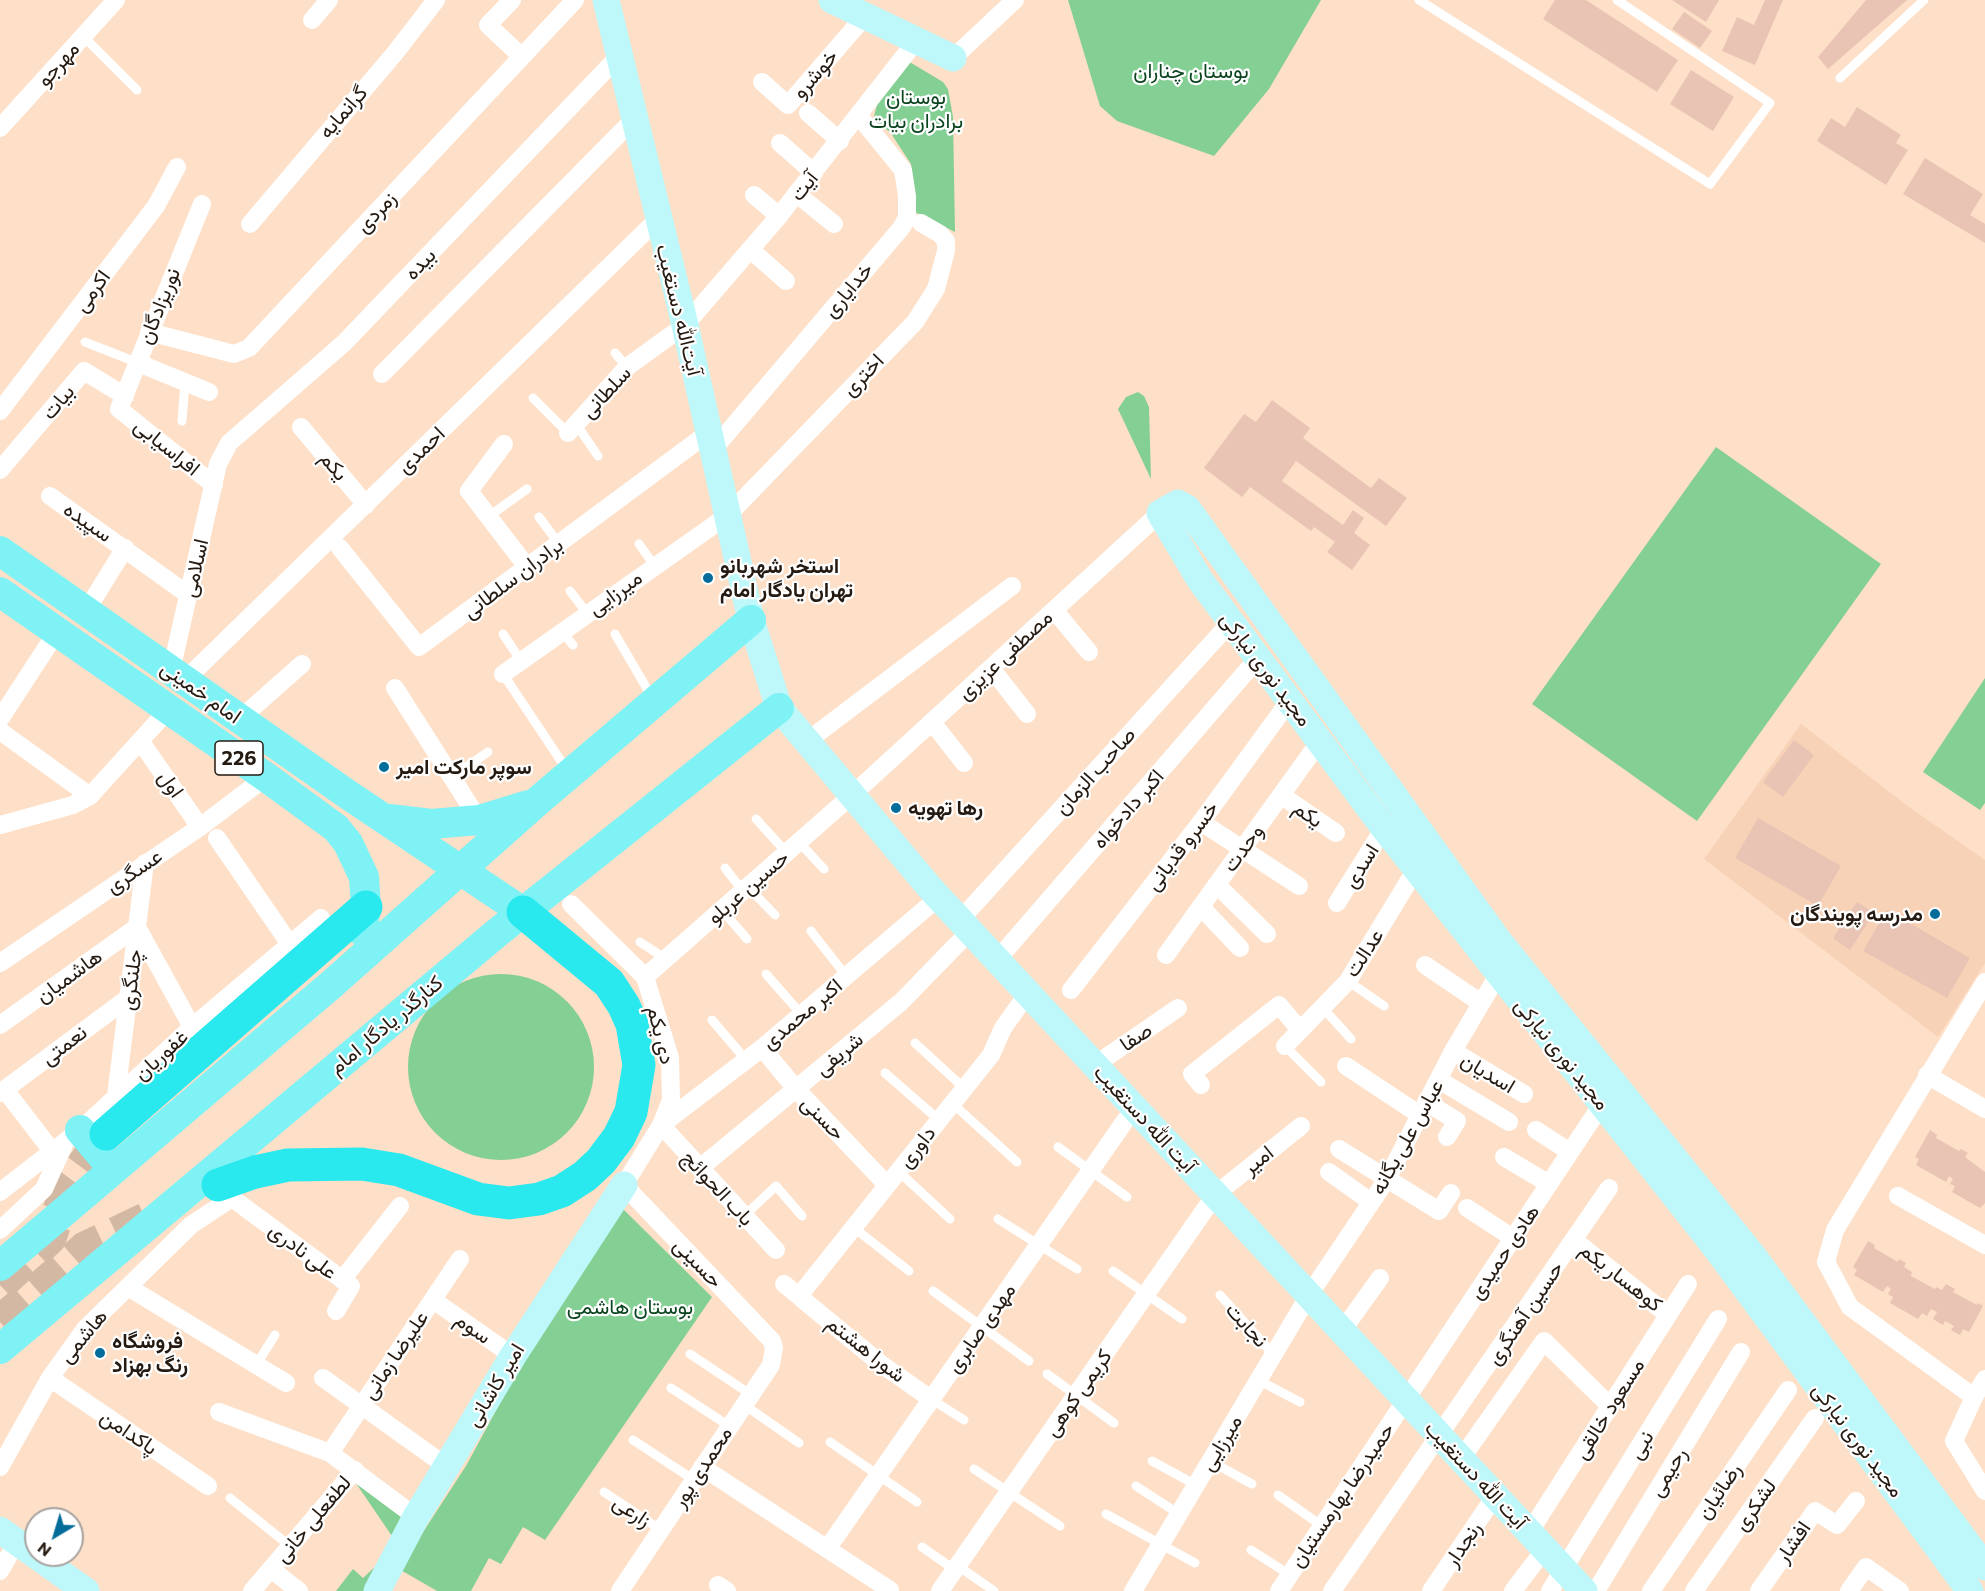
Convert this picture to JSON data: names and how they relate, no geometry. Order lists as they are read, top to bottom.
{
  "streets": {
    "main road": [
      "آیت‌الله دستغیب",
      "مجید نوری نیارکی",
      "امام خمینی",
      "226",
      "کنارگذر یادگار امام",
      "آیت الله دستغیب",
      "امیر کاشانی"
    ],
    "street": [
      "مهرجو",
      "خوشرو",
      "گرانمایه",
      "آیت",
      "زمردی",
      "بیده",
      "خدایاری",
      "اکرمی",
      "نوریزادگان",
      "اختری",
      "سلطانی",
      "بیات",
      "افراسیابی",
      "احمدی",
      "یکم",
      "سپیده",
      "اسلامی",
      "برادران سلطانی",
      "میرزایی",
      "مصطفی عزیزی",
      "صاحب الزمان",
      "اول",
      "اکبر دادخواه",
      "خسرو قدیانی",
      "وحدت",
      "اسدی",
      "عسگری",
      "حسین عربلو",
      "عدالت",
      "هاشمیان",
      "چلنگری",
      "اکبر محمدی",
      "دی یکم",
      "صفا",
      "نعمتی",
      "شریفی",
      "غفوریان",
      "اسدیان",
      "حسنی",
      "عباس علی یگانه",
      "داوری",
      "امیر",
      "باب الحوائج",
      "علی نادری",
      "هادی حمیدی",
      "حسینی",
      "کوهسار یکم",
      "حسین آهنگری",
      "سوم",
      "مهدی صابری",
      "هاشمی",
      "شورا هشتم",
      "علیرضا زمانی",
      "کریمی کوهی",
      "مسعود خالقی",
      "پاکدامن",
      "نبی",
      "محمدی پور",
      "رحیمی",
      "رضائیان",
      "حمیدرضا بهارمستیان",
      "لشکری",
      "لطفعلی خانی",
      "افشار",
      "رنجدار"
    ],
    "lane": ["نجابت", "زارعی"]
  },
  "crossings": [
    ["آیت", "خدایاری"],
    ["آیت", "آیت‌الله دستغیب"],
    ["آیت", "سلطانی"],
    ["زمردی", "نوریزادگان"],
    ["بیده", "آیت‌الله دستغیب"],
    ["بیده", "اسلامی"],
    ["خدایاری", "آیت‌الله دستغیب"],
    ["خدایاری", "برادران سلطانی"],
    ["نوریزادگان", "بیات"],
    ["نوریزادگان", "افراسیابی"],
    ["آیت‌الله دستغیب", "اختری"],
    ["آیت‌الله دستغیب", "سلطانی"],
    ["آیت‌الله دستغیب", "احمدی"],
    ["آیت‌الله دستغیب", "برادران سلطانی"],
    ["آیت‌الله دستغیب", "میرزایی"],
    ["آیت‌الله دستغیب", "آیت الله دستغیب"],
    ["اختری", "میرزایی"],
    ["بیات", "افراسیابی"],
    ["افراسیابی", "اسلامی"],
    ["احمدی", "یکم"],
    ["احمدی", "اسلامی"],
    ["احمدی", "امام خمینی"],
    ["یکم", "وحدت"],
    ["سپیده", "امام خمینی"],
    ["اسلامی", "امام خمینی"],
    ["میرزایی", "آیت الله دستغیب"],
    ["میرزایی", "عباس علی یگانه"],
    ["میرزایی", "نجابت"],
    ["مصطفی عزیزی", "مجید نوری نیارکی"],
    ["مصطفی عزیزی", "حسین عربلو"],
    ["مصطفی عزیزی", "آیت الله دستغیب"],
    ["مجید نوری نیارکی", "صاحب الزمان"],
    ["مجید نوری نیارکی", "اکبر دادخواه"],
    ["مجید نوری نیارکی", "خسرو قدیانی"],
    ["مجید نوری نیارکی", "وحدت"],
    ["مجید نوری نیارکی", "اسدی"],
    ["مجید نوری نیارکی", "عدالت"],
    ["مجید نوری نیارکی", "عباس علی یگانه"],
    ["مجید نوری نیارکی", "هادی حمیدی"],
    ["امام خمینی", "عسگری"],
    ["امام خمینی", "کنارگذر یادگار امام"],
    ["صاحب الزمان", "شریفی"],
    ["صاحب الزمان", "آیت الله دستغیب"],
    ["اول", "عسگری"],
    ["اکبر دادخواه", "آیت الله دستغیب"],
    ["عسگری", "چلنگری"],
    ["حسین عربلو", "دی یکم"],
    ["حسین عربلو", "آیت الله دستغیب"],
    ["هاشمیان", "چلنگری"],
    ["چلنگری", "نعمتی"],
    ["چلنگری", "غفوریان"],
    ["اکبر محمدی", "دی یکم"],
    ["اکبر محمدی", "حسنی"],
    ["اکبر محمدی", "آیت الله دستغیب"],
    ["اکبر محمدی", "باب الحوائج"],
    ["کنارگذر یادگار امام", "آیت الله دستغیب"],
    ["دی یکم", "باب الحوائج"],
    ["دی یکم", "حسینی"],
    ["دی یکم", "امیر کاشانی"],
    ["صفا", "آیت الله دستغیب"],
    ["شریفی", "حسنی"],
    ["شریفی", "آیت الله دستغیب"],
    ["شریفی", "باب الحوائج"],
    ["اسدیان", "عباس علی یگانه"],
    ["حسنی", "داوری"],
    ["آیت الله دستغیب", "عباس علی یگانه"],
    ["آیت الله دستغیب", "داوری"],
    ["آیت الله دستغیب", "امیر"],
    ["آیت الله دستغیب", "هادی حمیدی"],
    ["آیت الله دستغیب", "حسین آهنگری"],
    ["آیت الله دستغیب", "مهدی صابری"],
    ["آیت الله دستغیب", "کریمی کوهی"],
    ["آیت الله دستغیب", "مسعود خالقی"],
    ["آیت الله دستغیب", "نبی"],
    ["آیت الله دستغیب", "حمیدرضا بهارمستیان"],
    ["آیت الله دستغیب", "رنجدار"],
    ["داوری", "شورا هشتم"],
    ["امیر", "کریمی کوهی"],
    ["علی نادری", "هاشمی"],
    ["هادی حمیدی", "حمیدرضا بهارمستیان"],
    ["حسینی", "امیر کاشانی"],
    ["حسینی", "محمدی پور"],
    ["کوهسار یکم", "حسین آهنگری"],
    ["کوهسار یکم", "مسعود خالقی"],
    ["سوم", "علیرضا زمانی"],
    ["سوم", "امیر کاشانی"],
    ["مهدی صابری", "شورا هشتم"],
    ["هاشمی", "پاکدامن"],
    ["علیرضا زمانی", "لطفعلی خانی"],
    ["محمدی پور", "زارعی"]
  ],
  "parks": ["بوستان چناران", "بوستان برادران بیات", "بوستان هاشمی"],
  "places": [
    "استخر شهربانو تهران یادگار امام",
    "سوپر مارکت امیر",
    "رها تهویه",
    "مدرسه پویندگان",
    "فروشگاه رنگ بهزاد"
  ],
  "north": "bottom left"
}
